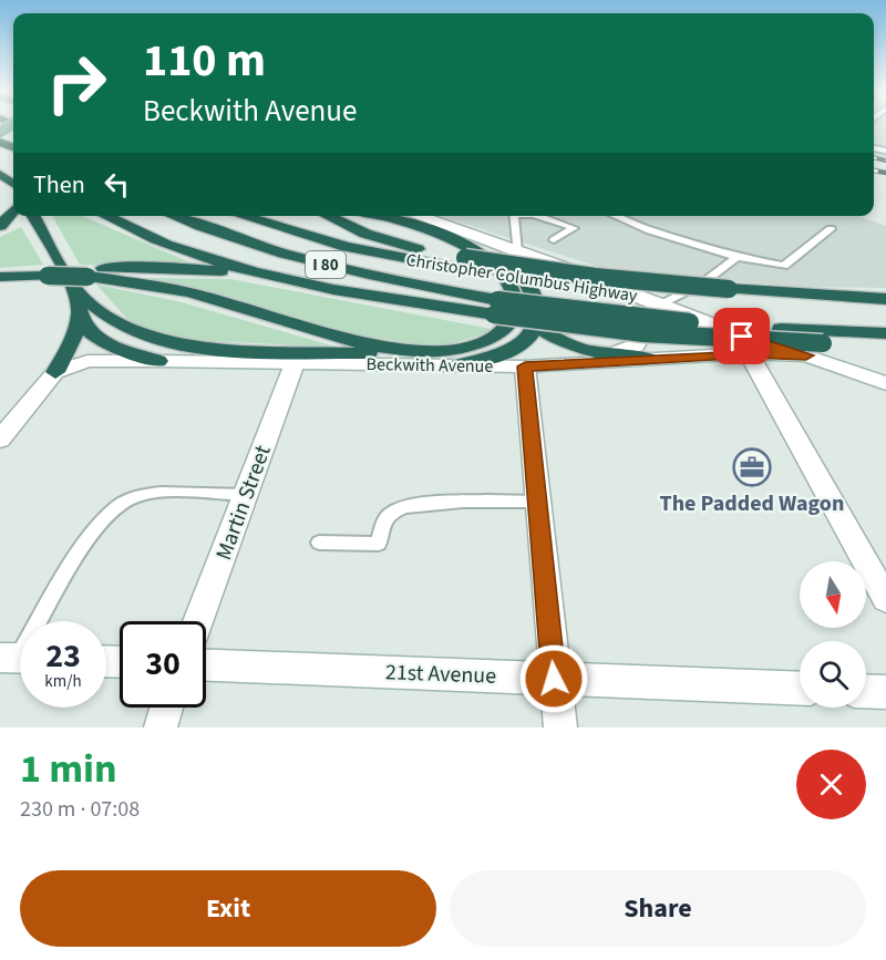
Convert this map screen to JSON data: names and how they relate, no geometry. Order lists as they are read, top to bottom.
{
  "streets": {
    "highway": ["I 80", "Christopher Columbus Highway"],
    "street": ["Beckwith Avenue", "Martin Street", "21st Avenue"]
  },
  "crossings": [
    ["Beckwith Avenue", "Martin Street"]
  ],
  "places": {
    "office": ["The Padded Wagon"]
  },
  "north": "bottom",
  "page": {
    "turn": ["110 m", "Beckwith Avenue"],
    "then": "Then",
    "speed": "23 km/h",
    "limit": "30",
    "heading": ["1 min", "230 m · 07:08"],
    "buttons": ["Exit", "Share"]
  }
}
